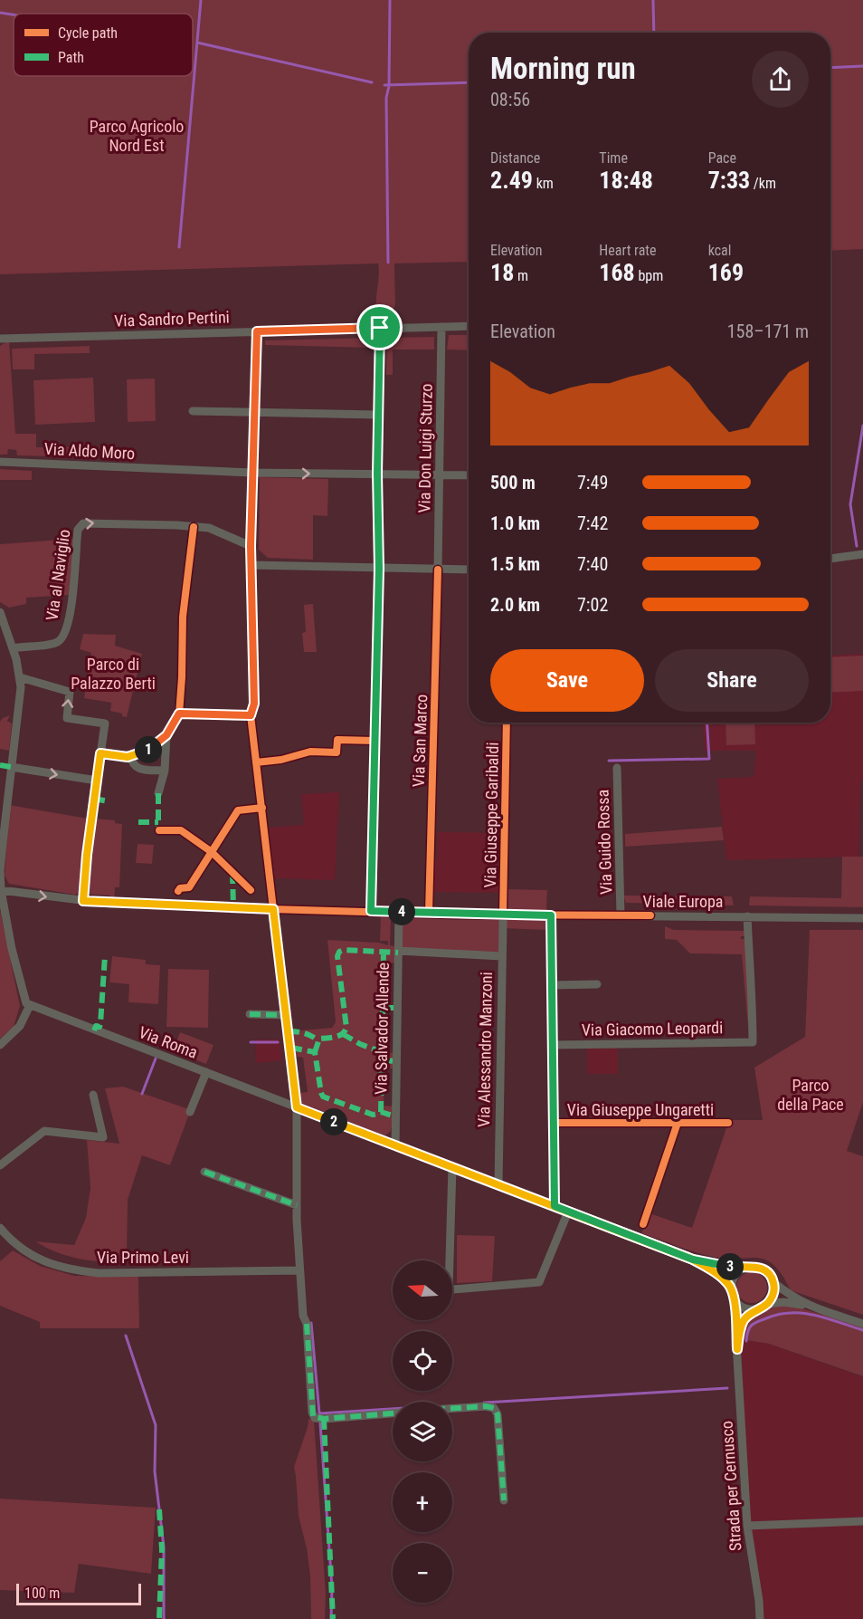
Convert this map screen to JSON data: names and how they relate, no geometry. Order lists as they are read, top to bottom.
{
  "streets": {
    "street": [
      "Via Sandro Pertini",
      "Via Don Luigi Sturzo",
      "Via Aldo Moro",
      "Via al Naviglio",
      "Via San Marco",
      "Via Giuseppe Garibaldi",
      "Via Guido Rossa",
      "Viale Europa",
      "Via Salvador Allende",
      "Via Giacomo Leopardi",
      "Via Roma",
      "Via Alessandro Manzoni",
      "Via Giuseppe Ungaretti",
      "Via Primo Levi",
      "Strada per Cernusco"
    ]
  },
  "crossings": [
    ["Via Sandro Pertini", "Via Don Luigi Sturzo"],
    ["Via Don Luigi Sturzo", "Via Aldo Moro"],
    ["Via Don Luigi Sturzo", "Via San Marco"],
    ["Via San Marco", "Viale Europa"],
    ["Via Giuseppe Garibaldi", "Viale Europa"],
    ["Via Giuseppe Garibaldi", "Via Alessandro Manzoni"],
    ["Via Guido Rossa", "Viale Europa"],
    ["Viale Europa", "Via Salvador Allende"],
    ["Viale Europa", "Via Giacomo Leopardi"],
    ["Viale Europa", "Via Alessandro Manzoni"],
    ["Via Salvador Allende", "Via Roma"],
    ["Via Roma", "Via Alessandro Manzoni"]
  ],
  "parks": ["Parco Agricolo Nord Est", "Parco di Palazzo Berti", "Parco della Pace"],
  "legend": ["Cycle path", "Path"],
  "scale_bar": "100 m",
  "north": "left",
  "page": {
    "heading": ["Morning run", "08:56"],
    "stats": [
      ["Distance", "2.49 km"],
      ["Time", "18:48"],
      ["Pace", "7:33 /km"],
      ["Elevation", "18 m"],
      ["Heart rate", "168 bpm"],
      ["kcal", "169"]
    ],
    "chart": ["Elevation", "158–171 m"],
    "list": [
      {
        "name": "500 m",
        "note": "7:49"
      },
      {
        "name": "1.0 km",
        "note": "7:42"
      },
      {
        "name": "1.5 km",
        "note": "7:40"
      },
      {
        "name": "2.0 km",
        "note": "7:02"
      }
    ],
    "buttons": ["Save", "Share"],
    "pins": [
      "1",
      "4",
      "2",
      "3"
    ],
    "map_buttons": ["+", "−"],
    "scale": "100 m"
  }
}
